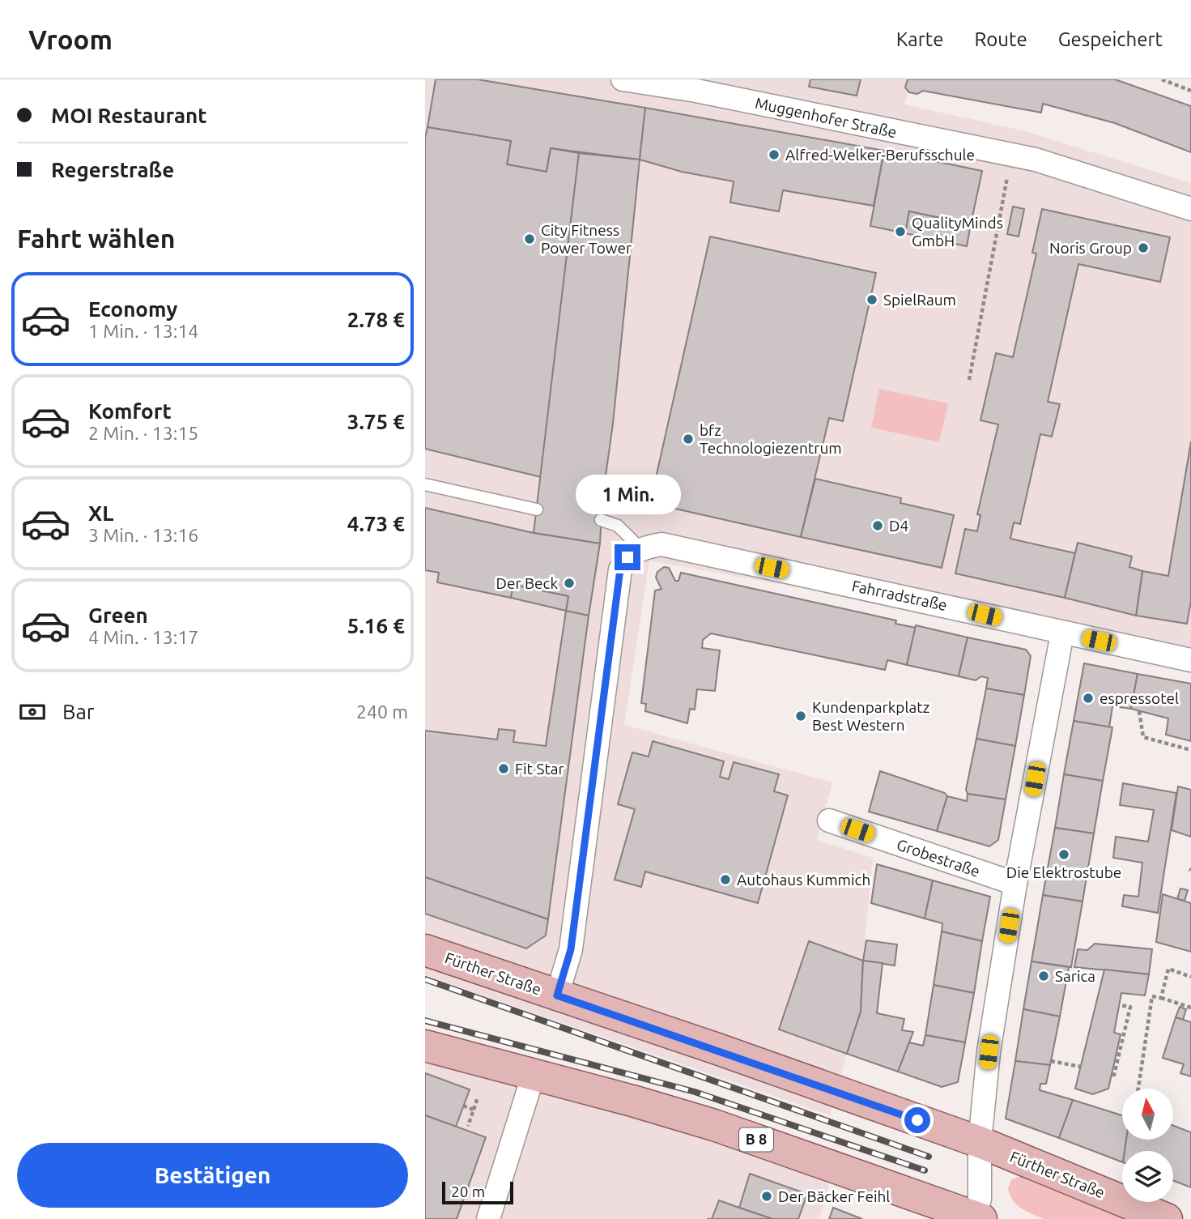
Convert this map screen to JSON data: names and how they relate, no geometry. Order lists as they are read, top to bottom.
{
  "streets": {
    "main road": ["Fürther Straße", "B 8"],
    "street": ["Muggenhofer Straße", "Fahrradstraße", "Grobestraße"]
  },
  "places": [
    "Alfred-Welker-Berufsschule",
    "QualityMinds GmbH",
    "City Fitness Power Tower",
    "Noris Group",
    "SpielRaum",
    "bfz Technologiezentrum",
    "D4",
    "Der Beck",
    "espressotel",
    "Kundenparkplatz Best Western",
    "Fit Star",
    "Die Elektrostube",
    "Autohaus Kummich",
    "Sarica",
    "Der Bäcker Feihl"
  ],
  "scale_bar": "20 m",
  "north": "top",
  "page": {
    "header": "Vroom",
    "nav": ["Karte", "Route", "Gespeichert"],
    "banner": ["MOI Restaurant", "Regerstraße"],
    "heading": "Fahrt wählen",
    "list": [
      {
        "name": "Economy",
        "note": "1 Min. · 13:14",
        "value": "2.78 €"
      },
      {
        "name": "Komfort",
        "note": "2 Min. · 13:15",
        "value": "3.75 €"
      },
      {
        "name": "XL",
        "note": "3 Min. · 13:16",
        "value": "4.73 €"
      },
      {
        "name": "Green",
        "note": "4 Min. · 13:17",
        "value": "5.16 €"
      }
    ],
    "bubble": "1 Min.",
    "pay": ["Bar", "240 m"],
    "buttons": "Bestätigen",
    "scale": "20 m"
  }
}
